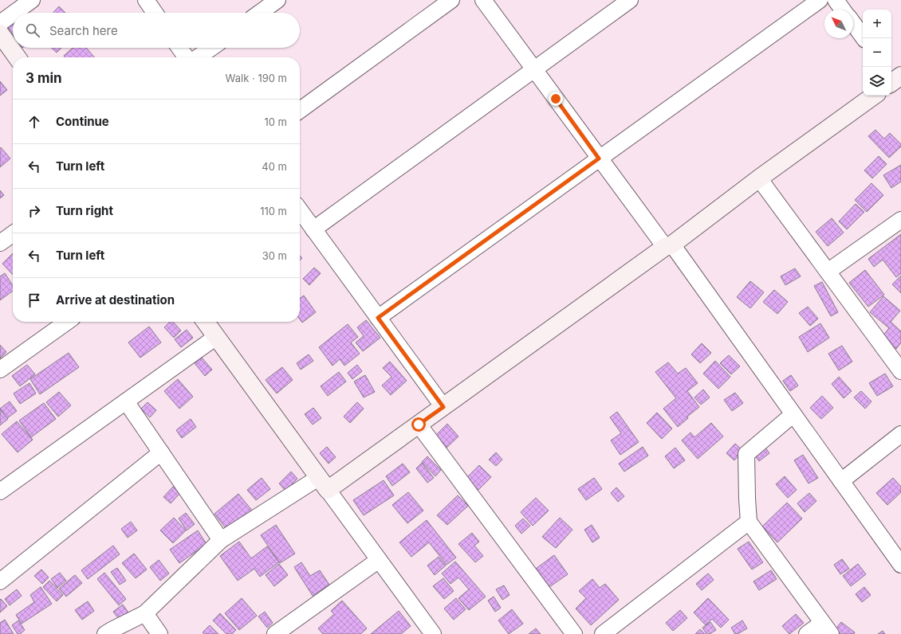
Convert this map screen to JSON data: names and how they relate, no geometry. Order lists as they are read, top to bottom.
{
  "north": "top left",
  "page": {
    "map_buttons": ["+", "−"],
    "search": "Search here",
    "heading": ["3 min", "Walk · 190 m"],
    "list": [
      ["Continue", "10 m"],
      ["Turn left", "40 m"],
      ["Turn right", "110 m"],
      ["Turn left", "30 m"],
      "Arrive at destination"
    ]
  }
}
